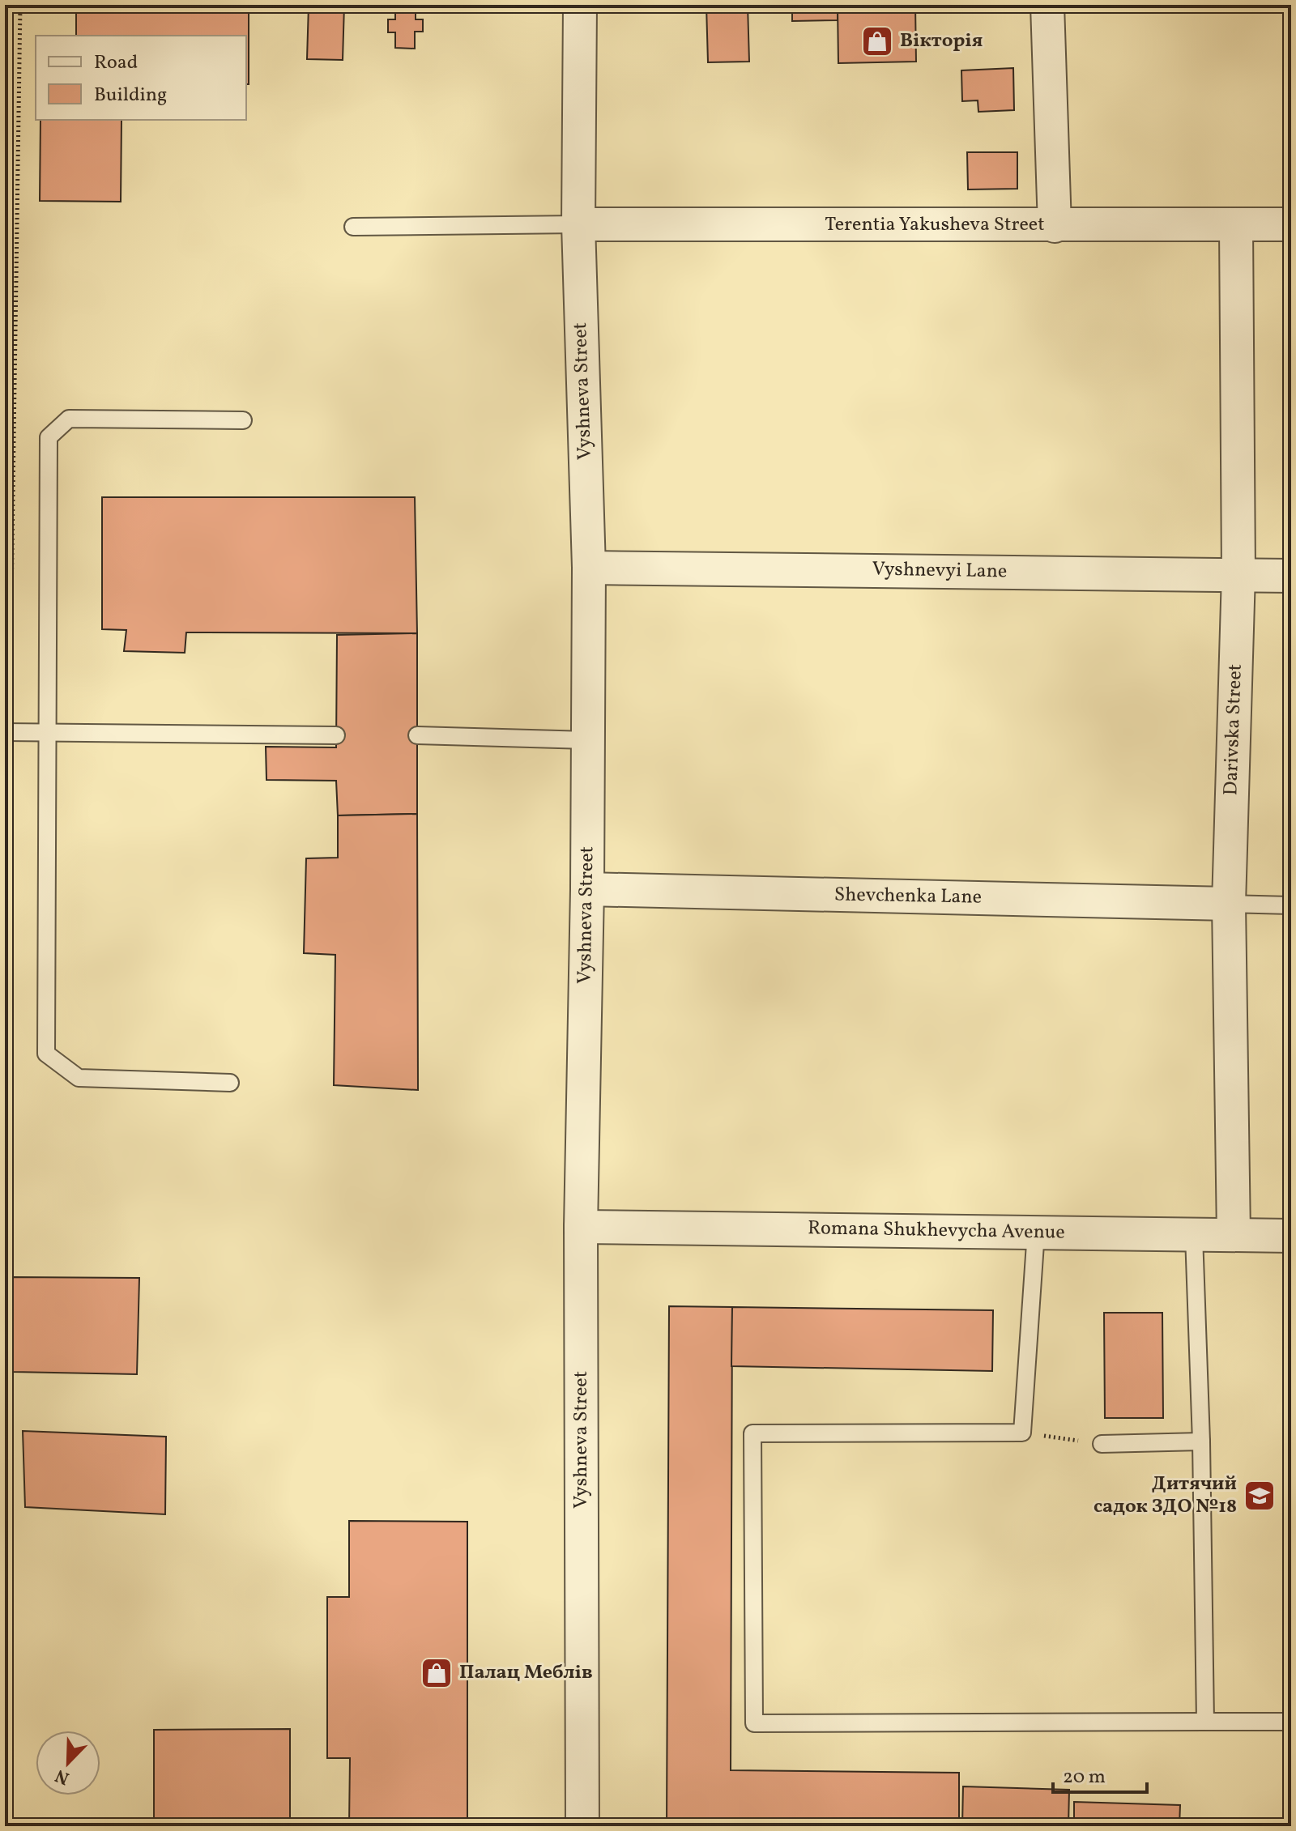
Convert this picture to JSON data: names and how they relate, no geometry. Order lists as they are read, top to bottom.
{
  "streets": {
    "street": [
      "Terentia Yakusheva Street",
      "Vyshneva Street",
      "Vyshnevyi Lane",
      "Darivska Street",
      "Shevchenka Lane",
      "Romana Shukhevycha Avenue"
    ]
  },
  "crossings": [
    ["Terentia Yakusheva Street", "Vyshneva Street"],
    ["Terentia Yakusheva Street", "Darivska Street"],
    ["Vyshneva Street", "Vyshnevyi Lane"],
    ["Vyshneva Street", "Shevchenka Lane"],
    ["Vyshneva Street", "Romana Shukhevycha Avenue"],
    ["Vyshnevyi Lane", "Darivska Street"],
    ["Darivska Street", "Shevchenka Lane"],
    ["Darivska Street", "Romana Shukhevycha Avenue"]
  ],
  "places": {
    "shop": ["Вікторія", "Палац Меблів"],
    "school or university": ["Дитячий садок ЗДО №18"]
  },
  "legend": ["Road", "Building"],
  "scale_bar": "20 m",
  "north": "bottom left"
}
